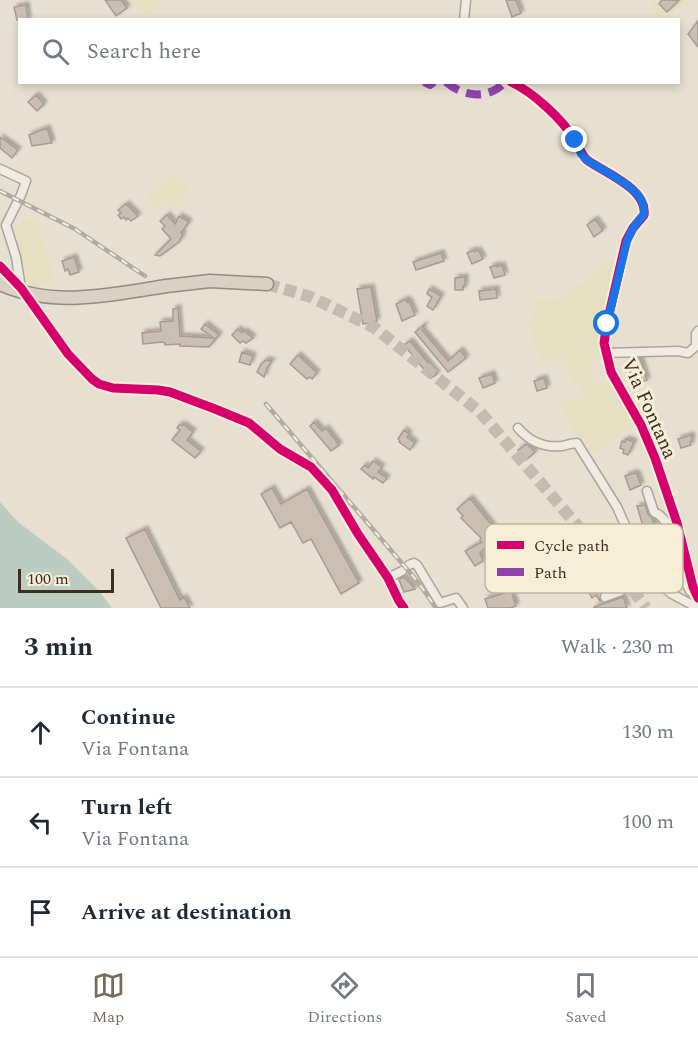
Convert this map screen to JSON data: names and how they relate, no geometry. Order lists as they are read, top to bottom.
{
  "streets": {
    "street": ["Via Fontana"]
  },
  "legend": ["Cycle path", "Path"],
  "scale_bar": "100 m",
  "page": {
    "search": "Search here",
    "scale": "100 m",
    "heading": ["3 min", "Walk · 230 m"],
    "list": [
      ["Continue", "Via Fontana", "130 m"],
      ["Turn left", "Via Fontana", "100 m"],
      "Arrive at destination"
    ],
    "nav": ["Map", "Directions", "Saved"]
  }
}
